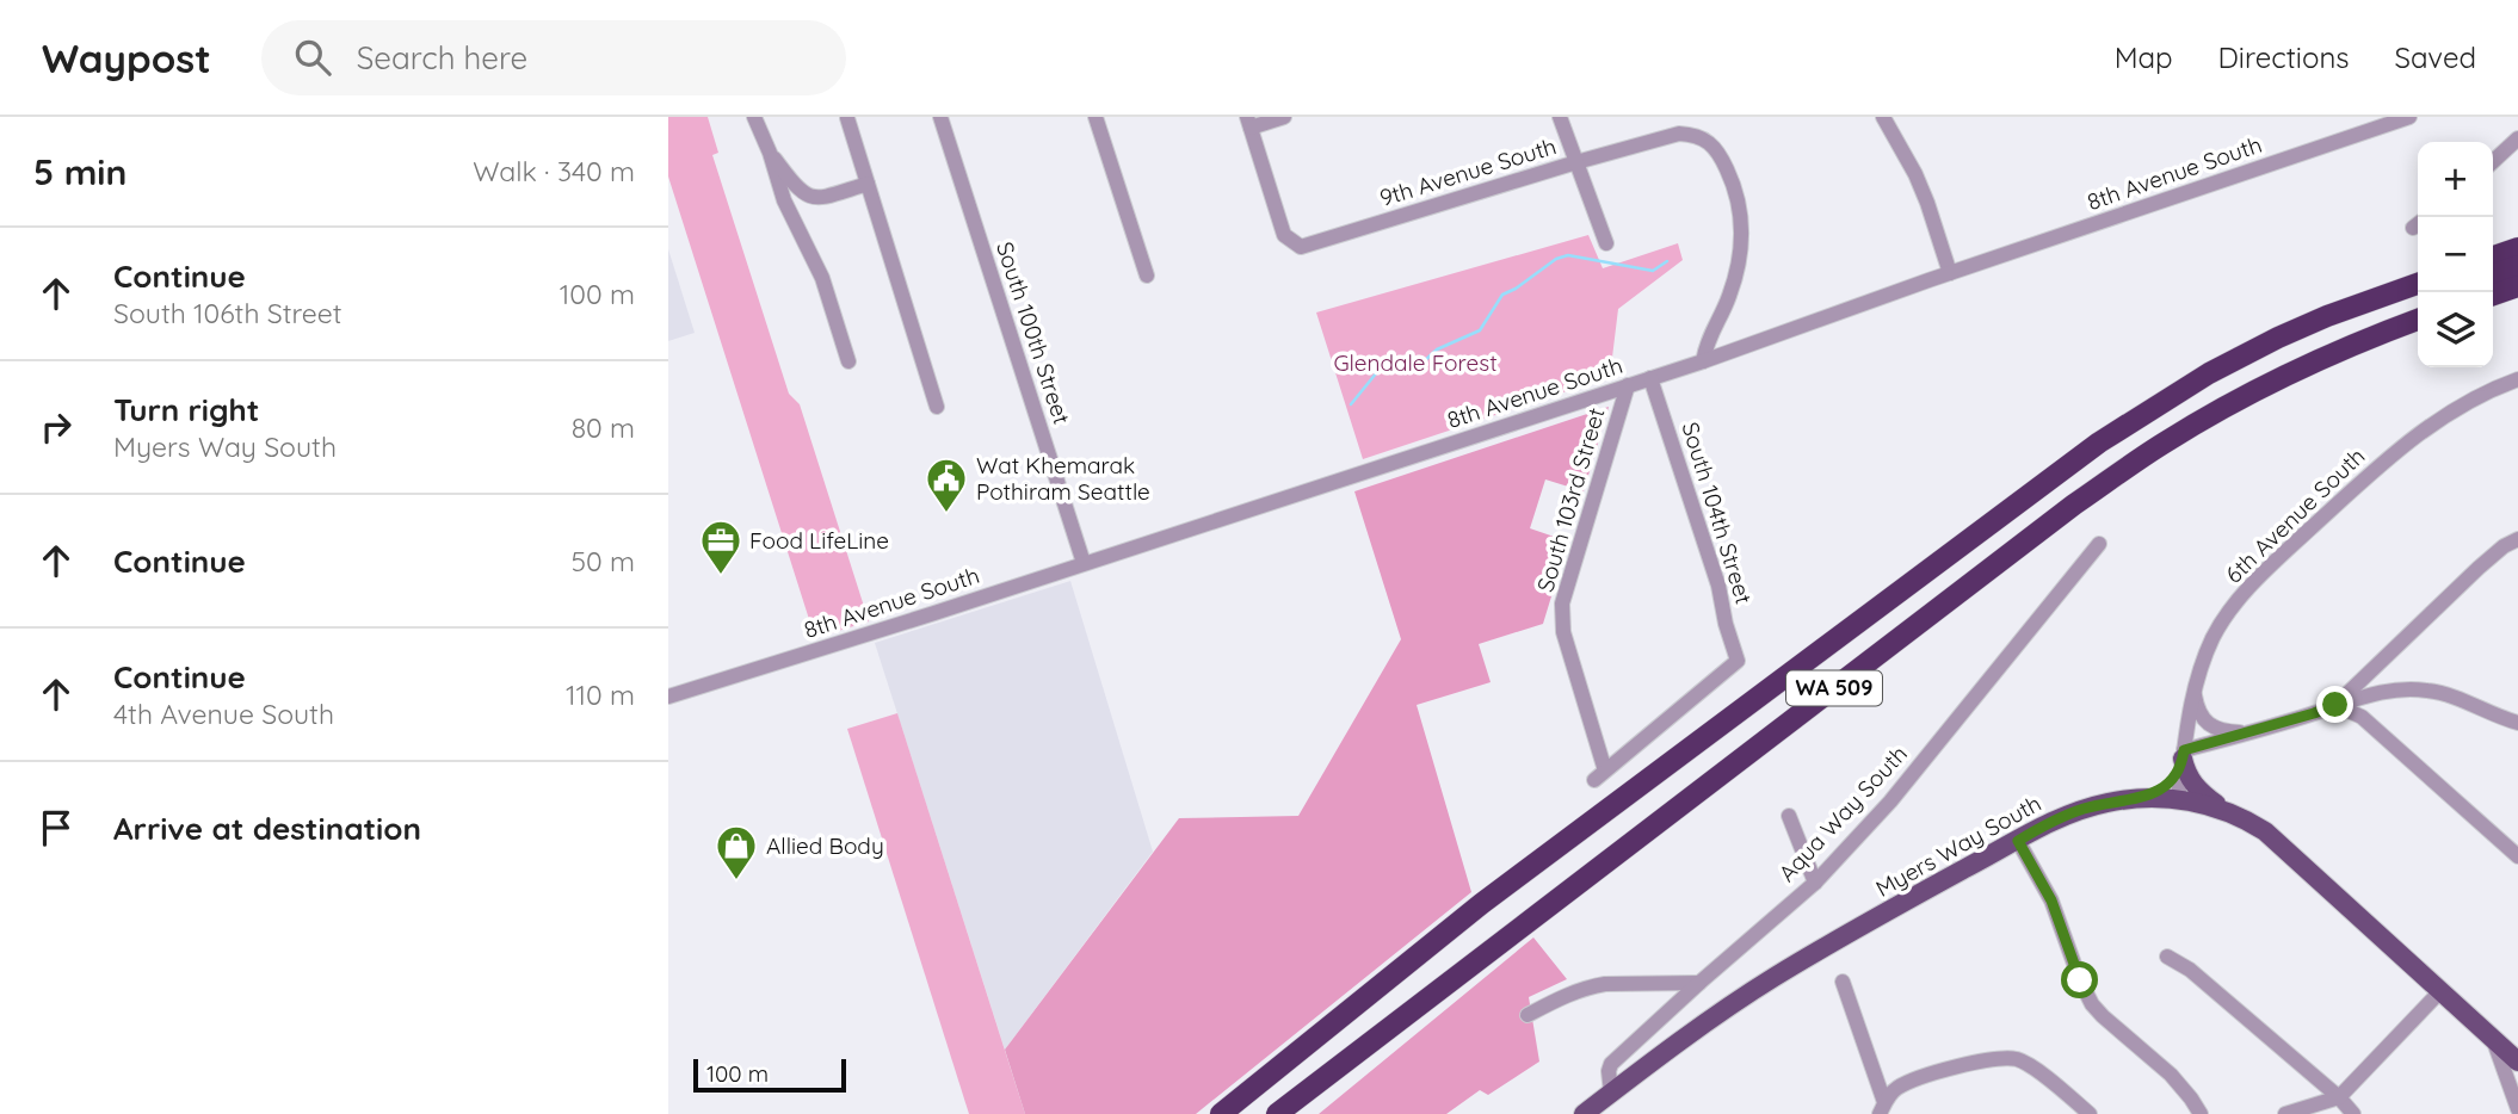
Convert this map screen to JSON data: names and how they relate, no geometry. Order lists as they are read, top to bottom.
{
  "streets": {
    "highway": ["WA 509"],
    "main road": ["Myers Way South"],
    "street": [
      "9th Avenue South",
      "8th Avenue South",
      "South 100th Street",
      "South 103rd Street",
      "South 104th Street",
      "6th Avenue South",
      "Aqua Way South"
    ]
  },
  "crossings": [
    ["9th Avenue South", "8th Avenue South"],
    ["8th Avenue South", "South 100th Street"],
    ["8th Avenue South", "South 103rd Street"],
    ["8th Avenue South", "South 104th Street"],
    ["South 103rd Street", "South 104th Street"],
    ["6th Avenue South", "Myers Way South"],
    ["Aqua Way South", "Myers Way South"]
  ],
  "parks": ["Glendale Forest"],
  "places": {
    "public building": ["Wat Khemarak Pothiram Seattle"],
    "office": ["Food LifeLine"],
    "shop": ["Allied Body"]
  },
  "scale_bar": "100 m",
  "page": {
    "header": "Waypost",
    "search": "Search here",
    "nav": ["Map", "Directions", "Saved"],
    "heading": ["5 min", "Walk · 340 m"],
    "map_buttons": ["+", "−"],
    "list": [
      ["Continue", "South 106th Street", "100 m"],
      ["Turn right", "Myers Way South", "80 m"],
      ["Continue", "50 m"],
      ["Continue", "4th Avenue South", "110 m"],
      "Arrive at destination"
    ],
    "scale": "100 m"
  }
}
